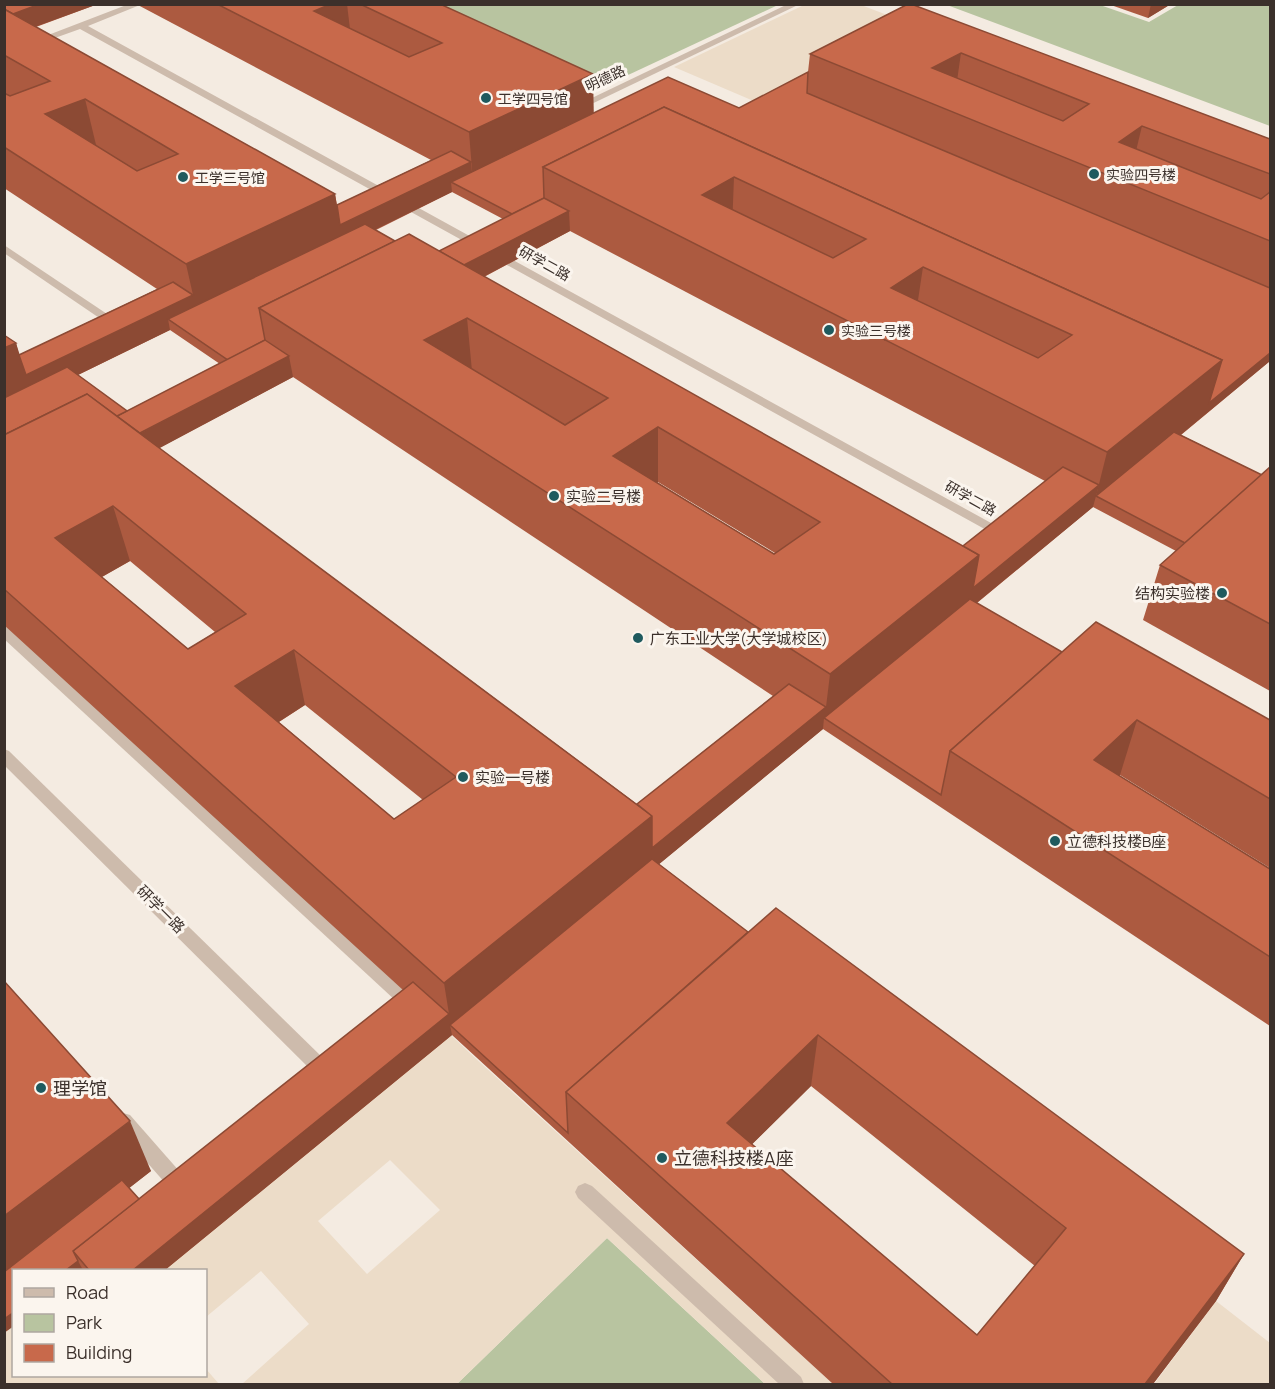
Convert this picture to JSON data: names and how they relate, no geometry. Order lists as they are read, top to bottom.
{
  "streets": {
    "lane": ["明德路", "研学二路", "研学一路"]
  },
  "places": [
    "工学四号馆",
    "实验四号楼",
    "工学三号馆",
    "实验三号楼",
    "实验二号楼",
    "结构实验楼",
    "广东工业大学(大学城校区)",
    "实验一号楼",
    "立德科技楼B座",
    "理学馆",
    "立德科技楼A座"
  ],
  "legend": ["Road", "Park", "Building"]
}
